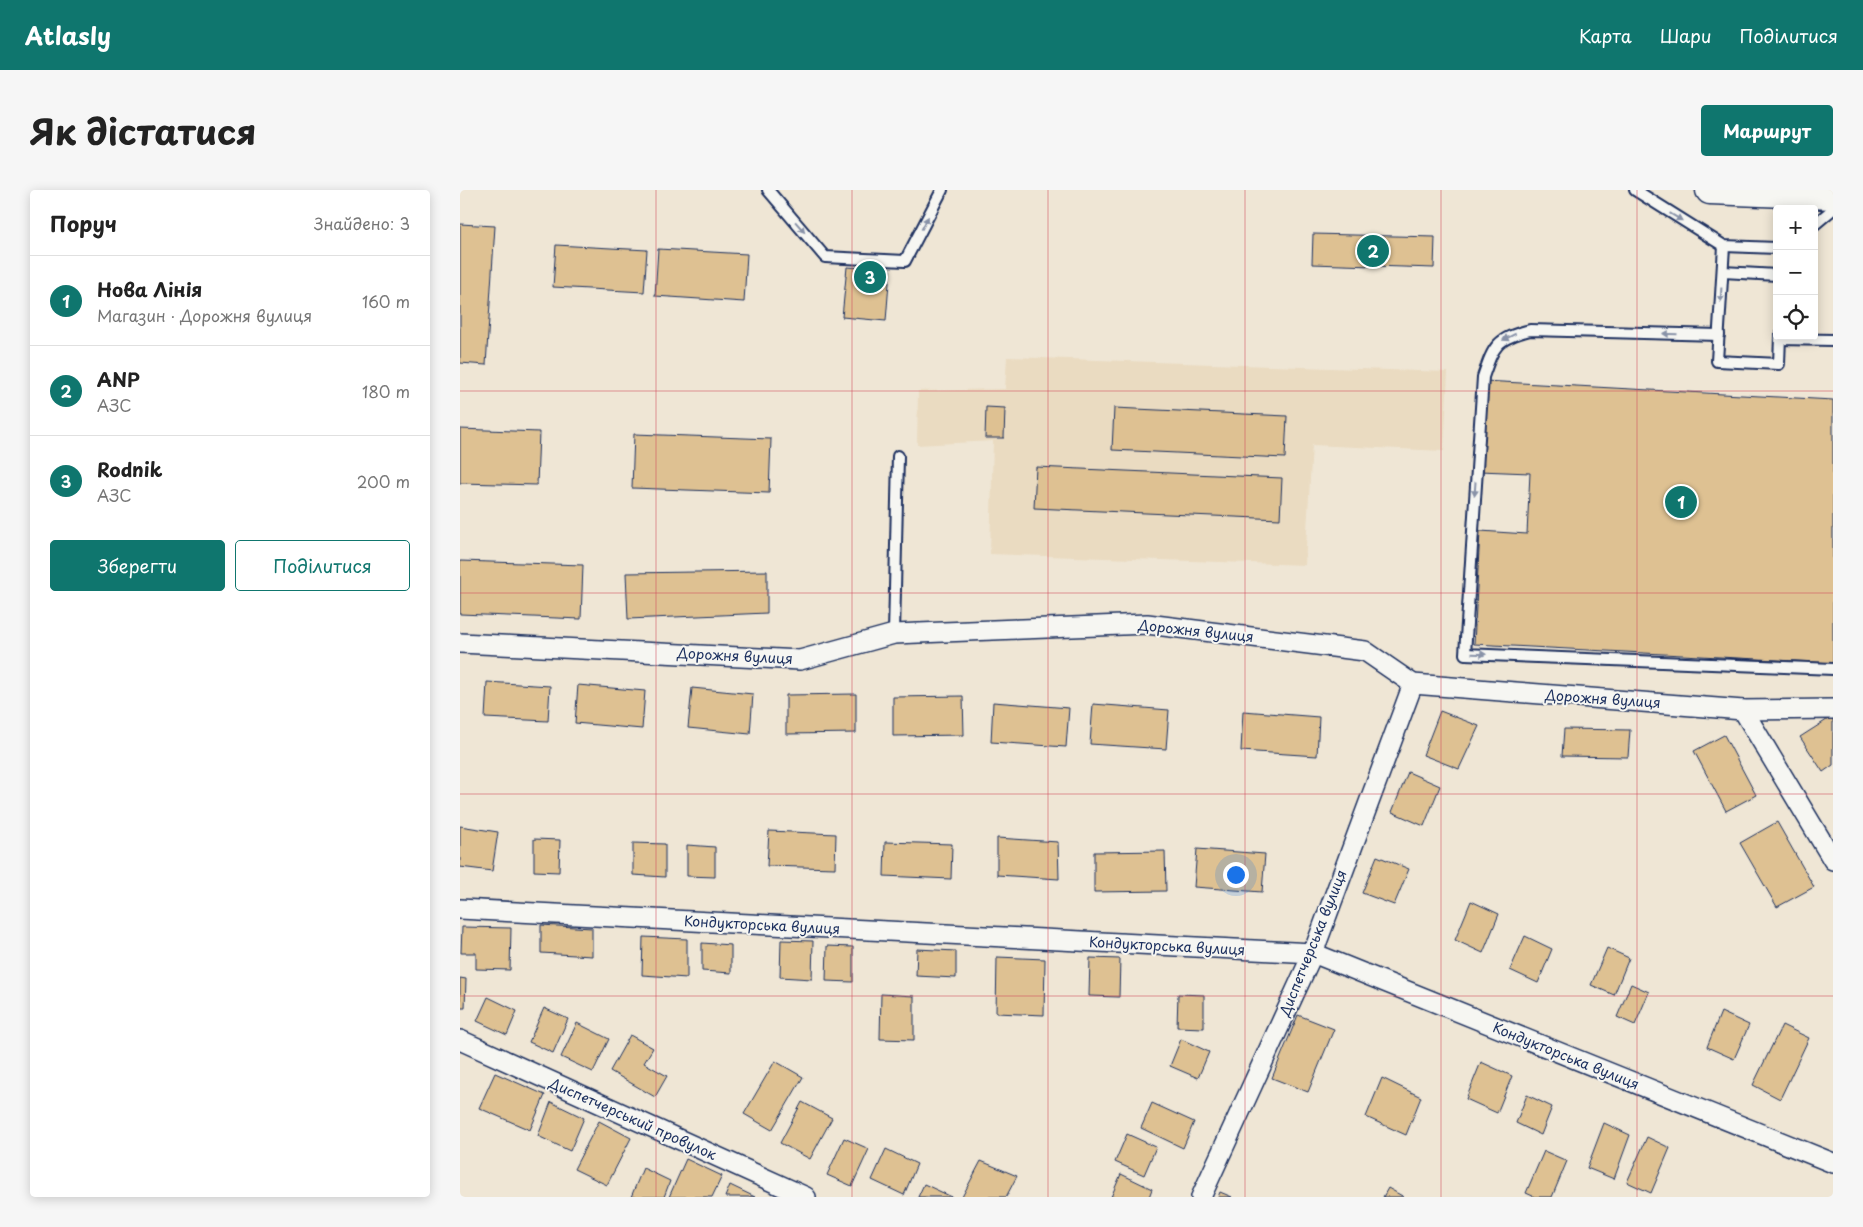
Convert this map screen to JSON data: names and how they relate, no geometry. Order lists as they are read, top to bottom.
{
  "streets": {
    "street": [
      "Дорожня вулиця",
      "Кондукторська вулиця",
      "Диспетчерська вулиця",
      "Диспетчерський провулок"
    ]
  },
  "crossings": [
    ["Дорожня вулиця", "Диспетчерська вулиця"],
    ["Кондукторська вулиця", "Диспетчерська вулиця"]
  ],
  "page": {
    "header": "Atlasly",
    "nav": ["Карта", "Шари", "Поділитися"],
    "title": "Як дістатися",
    "buttons": [
      "Маршрут",
      ["Зберегти", "Поділитися"]
    ],
    "heading": ["Поруч", "Знайдено: 3"],
    "map_buttons": ["+", "−"],
    "pins": ["2", "3", "1"],
    "list": [
      {
        "mark": "1",
        "name": "Нова Лінія",
        "note": "Магазин · Дорожня вулиця",
        "value": "160 m"
      },
      {
        "mark": "2",
        "name": "ANP",
        "note": "АЗС",
        "value": "180 m"
      },
      {
        "mark": "3",
        "name": "Rodnik",
        "note": "АЗС",
        "value": "200 m"
      }
    ]
  }
}
